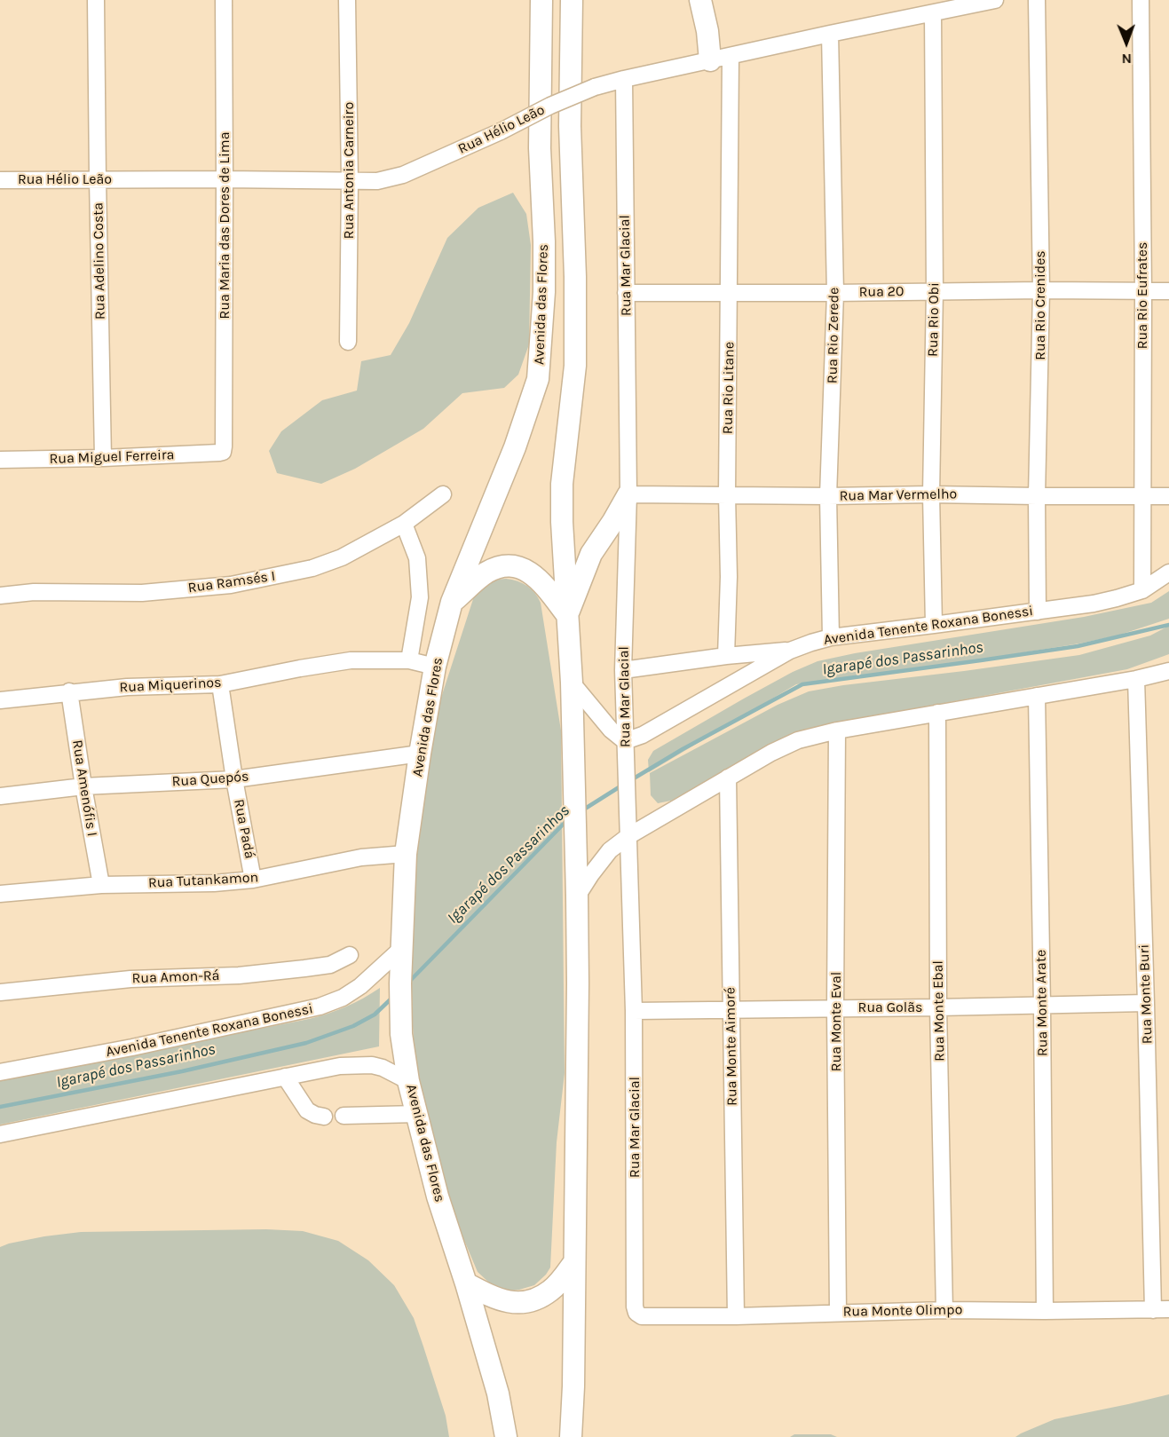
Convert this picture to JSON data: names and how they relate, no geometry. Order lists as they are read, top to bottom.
{
  "streets": {
    "main road": ["Avenida das Flores"],
    "street": [
      "Rua Hélio Leão",
      "Rua Antonia Carneiro",
      "Rua Maria das Dores de Lima",
      "Rua Adelino Costa",
      "Rua Mar Glacial",
      "Rua 20",
      "Rua Rio Eufrates",
      "Rua Rio Crenides",
      "Rua Rio Obi",
      "Rua Rio Zerede",
      "Rua Rio Litane",
      "Rua Miguel Ferreira",
      "Rua Mar Vermelho",
      "Rua Ramsés I",
      "Avenida Tenente Roxana Bonessi",
      "Rua Miquerinos",
      "Rua Quepós",
      "Rua Amenófis I",
      "Rua Padá",
      "Rua Tutankamon",
      "Rua Amon-Rá",
      "Rua Monte Buri",
      "Rua Monte Arate",
      "Rua Golãs",
      "Rua Monte Ebal",
      "Rua Monte Eval",
      "Rua Monte Aimoré",
      "Rua Monte Olimpo"
    ]
  },
  "crossings": [
    ["Rua Hélio Leão", "Rua Antonia Carneiro"],
    ["Rua Hélio Leão", "Rua Maria das Dores de Lima"],
    ["Rua Hélio Leão", "Rua Adelino Costa"],
    ["Rua Hélio Leão", "Rua Mar Glacial"],
    ["Rua Hélio Leão", "Rua Rio Obi"],
    ["Rua Hélio Leão", "Rua Rio Zerede"],
    ["Rua Hélio Leão", "Rua Rio Litane"],
    ["Rua Maria das Dores de Lima", "Rua Miguel Ferreira"],
    ["Rua Adelino Costa", "Rua Miguel Ferreira"],
    ["Rua Mar Glacial", "Rua 20"],
    ["Rua Mar Glacial", "Rua Mar Vermelho"],
    ["Rua Mar Glacial", "Avenida Tenente Roxana Bonessi"],
    ["Rua Mar Glacial", "Rua Golãs"],
    ["Rua Mar Glacial", "Rua Monte Olimpo"],
    ["Rua 20", "Rua Rio Eufrates"],
    ["Rua 20", "Rua Rio Crenides"],
    ["Rua 20", "Rua Rio Obi"],
    ["Rua 20", "Rua Rio Zerede"],
    ["Rua 20", "Rua Rio Litane"],
    ["Rua Rio Eufrates", "Rua Mar Vermelho"],
    ["Rua Rio Eufrates", "Avenida Tenente Roxana Bonessi"],
    ["Avenida das Flores", "Avenida Tenente Roxana Bonessi"],
    ["Avenida das Flores", "Rua Miquerinos"],
    ["Avenida das Flores", "Rua Quepós"],
    ["Avenida das Flores", "Rua Tutankamon"],
    ["Rua Rio Crenides", "Rua Mar Vermelho"],
    ["Rua Rio Crenides", "Avenida Tenente Roxana Bonessi"],
    ["Rua Rio Obi", "Rua Mar Vermelho"],
    ["Rua Rio Obi", "Avenida Tenente Roxana Bonessi"],
    ["Rua Rio Zerede", "Rua Mar Vermelho"],
    ["Rua Rio Zerede", "Avenida Tenente Roxana Bonessi"],
    ["Rua Rio Litane", "Rua Mar Vermelho"],
    ["Rua Miquerinos", "Rua Amenófis I"],
    ["Rua Miquerinos", "Rua Padá"],
    ["Rua Quepós", "Rua Amenófis I"],
    ["Rua Quepós", "Rua Padá"],
    ["Rua Amenófis I", "Rua Tutankamon"],
    ["Rua Padá", "Rua Tutankamon"],
    ["Rua Monte Buri", "Rua Golãs"],
    ["Rua Monte Buri", "Rua Monte Olimpo"],
    ["Rua Monte Arate", "Rua Golãs"],
    ["Rua Monte Arate", "Rua Monte Olimpo"],
    ["Rua Golãs", "Rua Monte Ebal"],
    ["Rua Golãs", "Rua Monte Eval"],
    ["Rua Golãs", "Rua Monte Aimoré"],
    ["Rua Monte Ebal", "Rua Monte Olimpo"],
    ["Rua Monte Eval", "Rua Monte Olimpo"],
    ["Rua Monte Aimoré", "Rua Monte Olimpo"]
  ],
  "water": ["Igarapé dos Passarinhos"],
  "north": "bottom"
}
